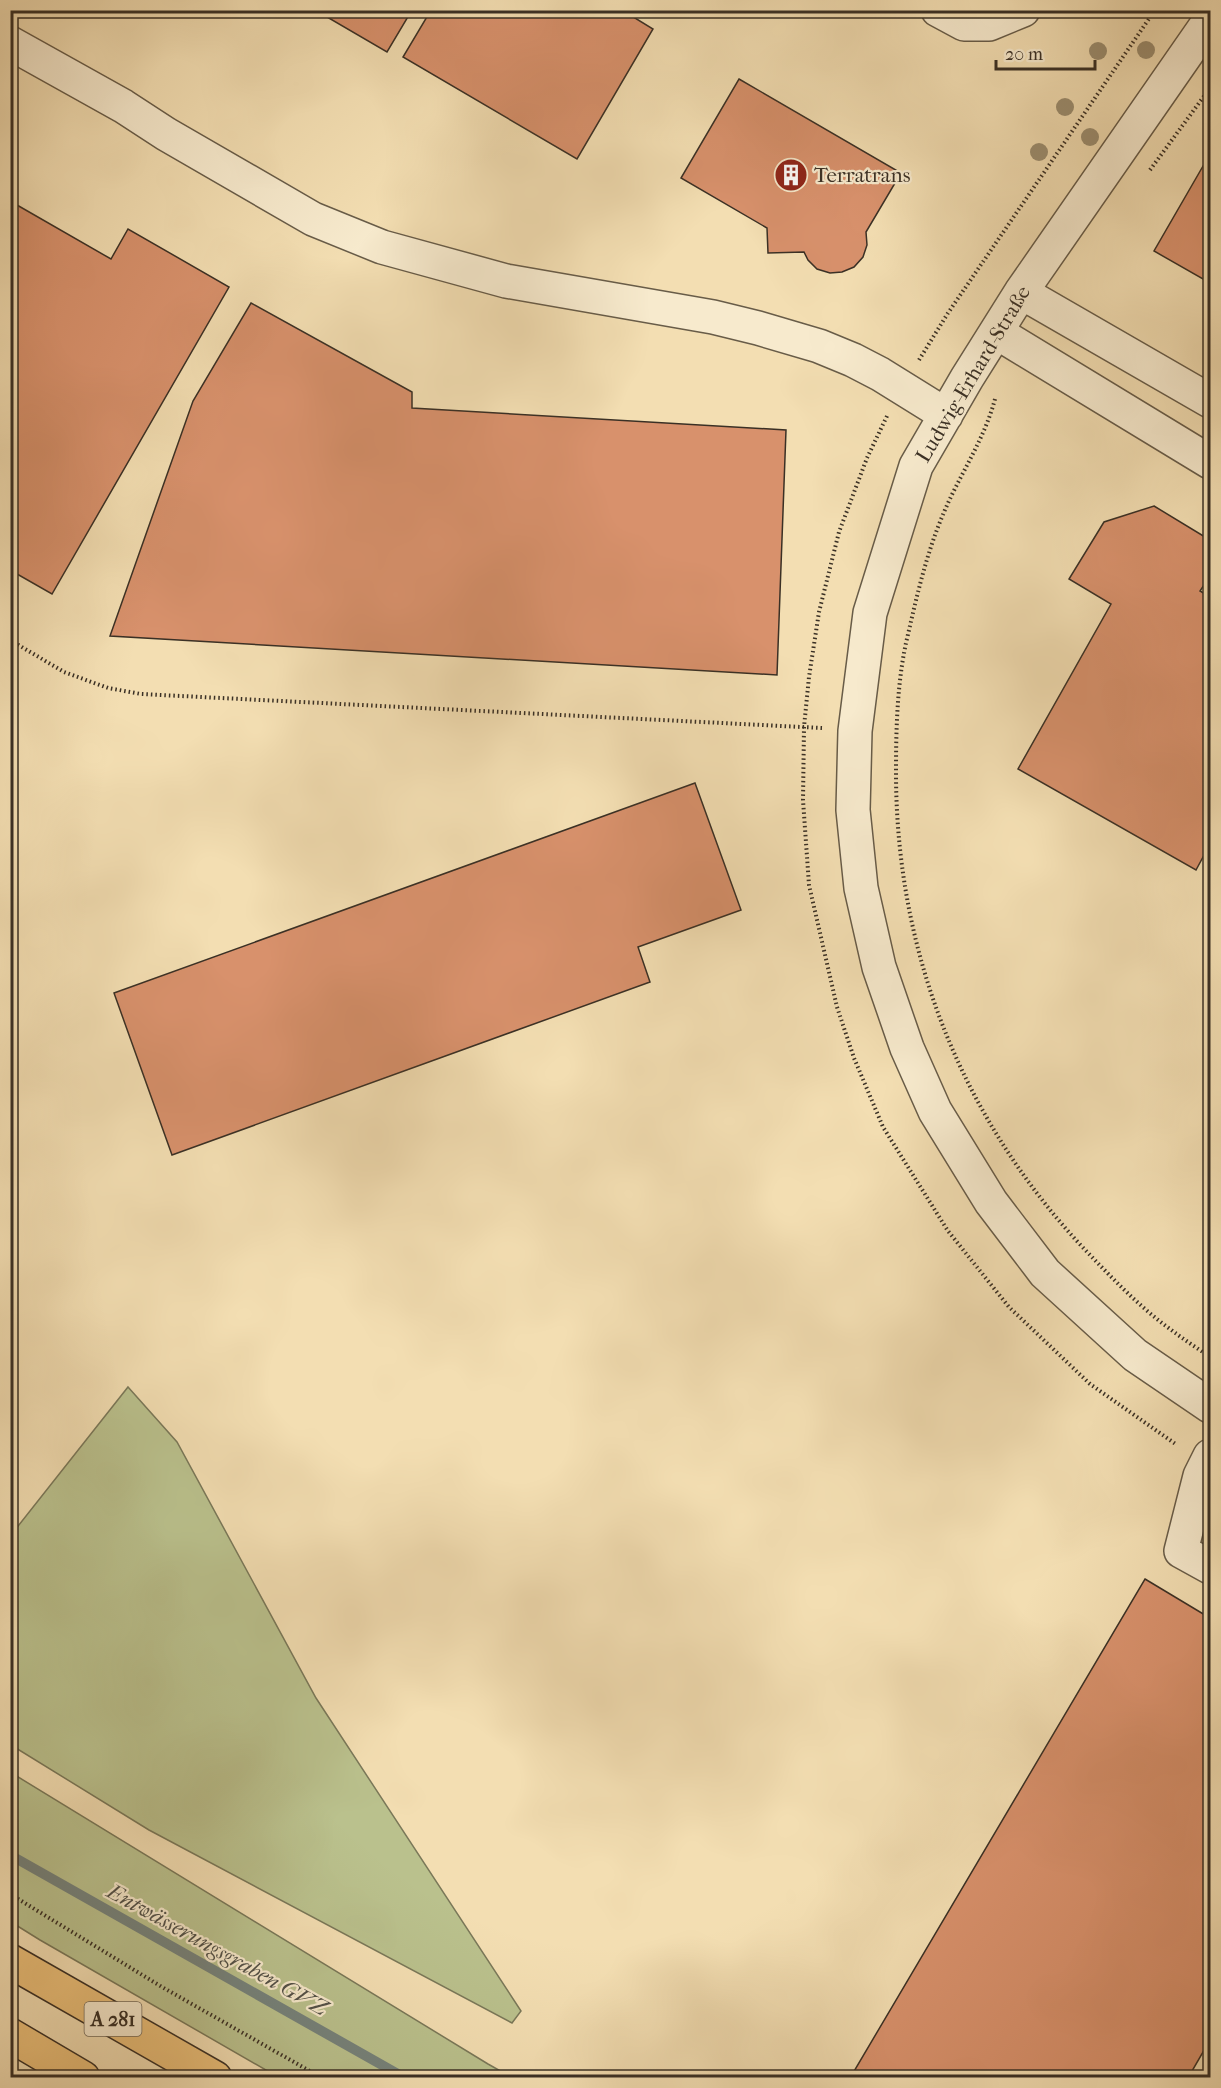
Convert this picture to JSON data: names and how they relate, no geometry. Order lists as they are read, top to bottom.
{
  "streets": {
    "highway": ["A 281"],
    "street": ["Ludwig-Erhard-Straße"]
  },
  "water": ["Entwässerungsgraben GVZ"],
  "places": {
    "building": ["Terratrans"]
  },
  "scale_bar": "20 m"
}
